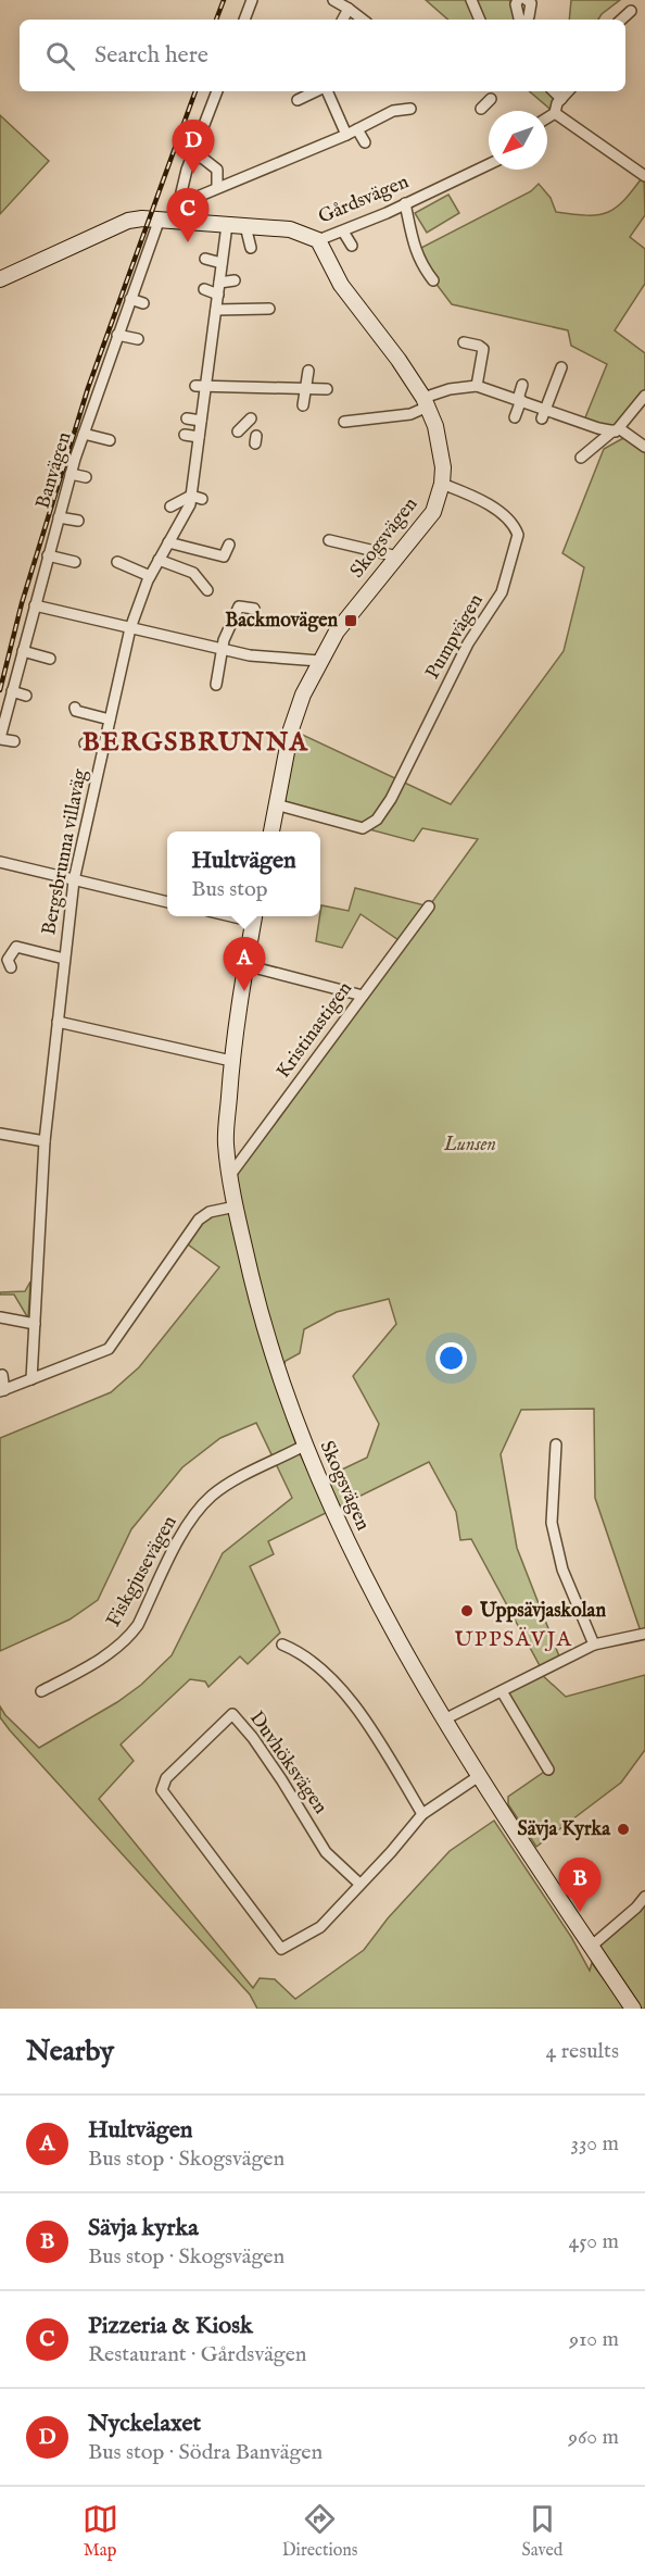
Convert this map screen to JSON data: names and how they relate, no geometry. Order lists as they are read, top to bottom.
{
  "streets": {
    "street": [
      "Gårdsvägen",
      "Banvägen",
      "Skogsvägen",
      "Pumpvägen",
      "Bergsbrunna villaväg",
      "Kristinastigen",
      "Fiskgjusevägen",
      "Duvhöksvägen"
    ]
  },
  "crossings": [
    ["Gårdsvägen", "Banvägen"],
    ["Gårdsvägen", "Skogsvägen"],
    ["Gårdsvägen", "Bergsbrunna villaväg"],
    ["Skogsvägen", "Pumpvägen"],
    ["Skogsvägen", "Kristinastigen"],
    ["Skogsvägen", "Fiskgjusevägen"]
  ],
  "districts": ["BERGSBRUNNA", "UPPSÄVJA"],
  "parks": ["Lunsen"],
  "places": {
    "transit": ["Backmovägen"],
    "other": ["Uppsävjaskolan", "Sävja Kyrka"]
  },
  "north": "bottom left",
  "page": {
    "search": "Search here",
    "pins": [
      "D",
      "C",
      "A",
      "B"
    ],
    "popup": ["Hultvägen", "Bus stop"],
    "heading": ["Nearby", "4 results"],
    "list": [
      {
        "mark": "A",
        "name": "Hultvägen",
        "note": "Bus stop · Skogsvägen",
        "value": "330 m"
      },
      {
        "mark": "B",
        "name": "Sävja kyrka",
        "note": "Bus stop · Skogsvägen",
        "value": "450 m"
      },
      {
        "mark": "C",
        "name": "Pizzeria & Kiosk",
        "note": "Restaurant · Gårdsvägen",
        "value": "910 m"
      },
      {
        "mark": "D",
        "name": "Nyckelaxet",
        "note": "Bus stop · Södra Banvägen",
        "value": "960 m"
      }
    ],
    "nav": ["Map", "Directions", "Saved"]
  }
}
